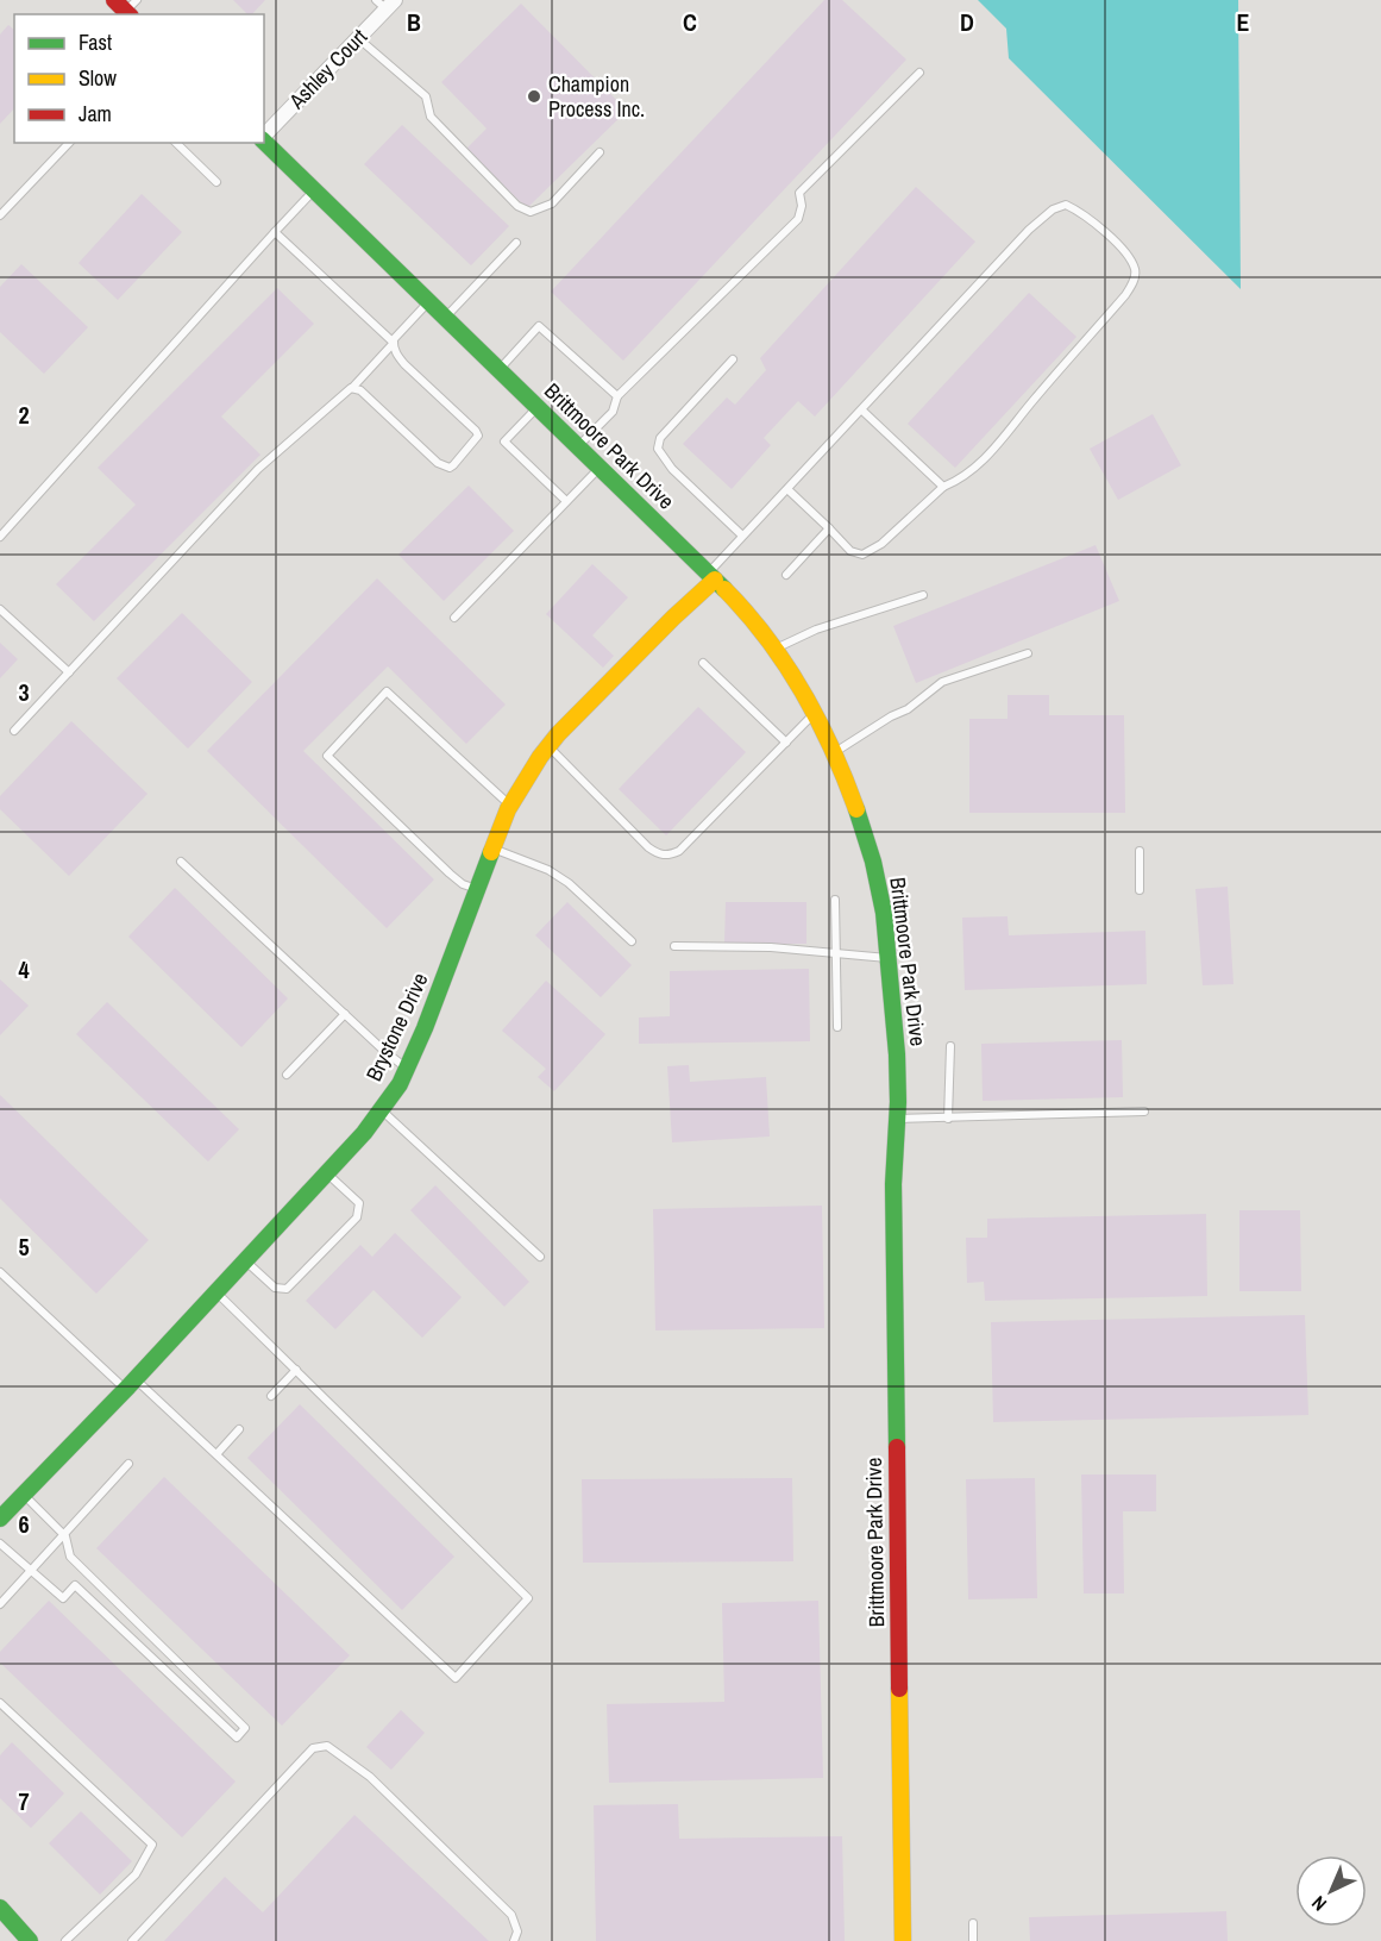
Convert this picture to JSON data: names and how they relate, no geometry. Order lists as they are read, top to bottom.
{
  "streets": {
    "street": ["Ashley Court", "Brittmoore Park Drive", "Brystone Drive"]
  },
  "crossings": [
    ["Brittmoore Park Drive", "Brystone Drive"]
  ],
  "places": ["Champion Process Inc."],
  "legend": ["Fast", "Slow", "Jam"],
  "north": "bottom left",
  "grid": {
    "columns": [
      "B",
      "C",
      "D",
      "E"
    ],
    "rows": [
      "2",
      "3",
      "4",
      "5",
      "6",
      "7"
    ]
  }
}
